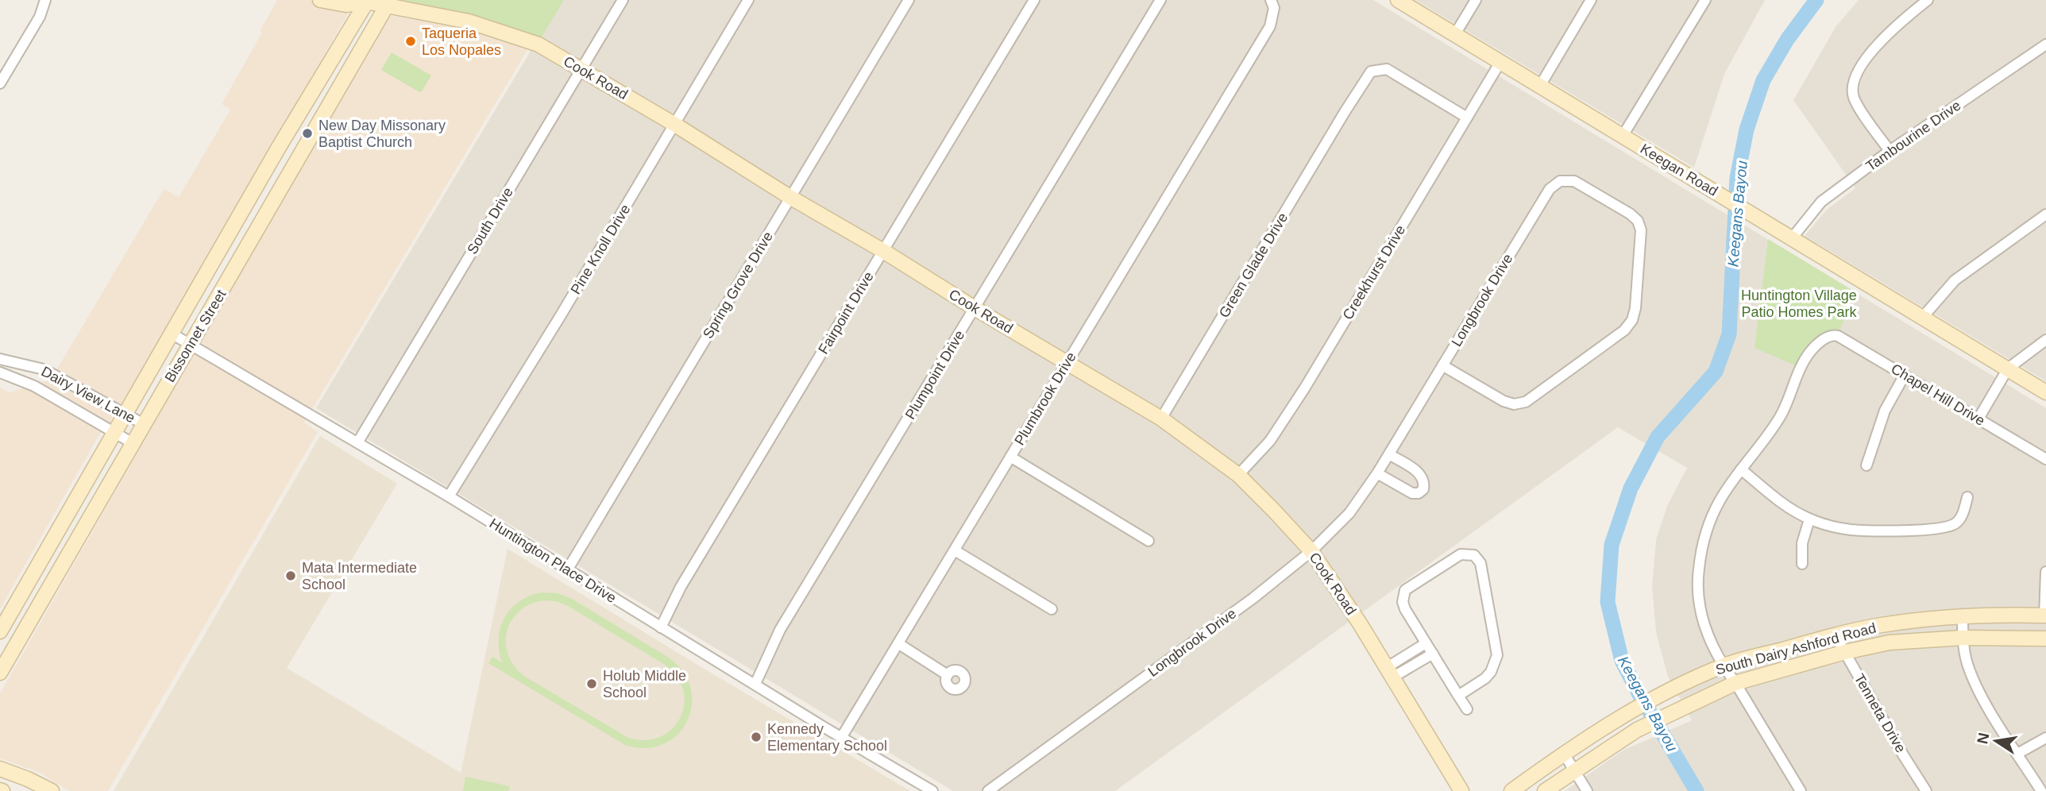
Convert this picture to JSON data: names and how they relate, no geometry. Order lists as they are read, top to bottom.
{
  "streets": {
    "main road": [
      "Cook Road",
      "Keegan Road",
      "Bissonnet Street",
      "South Dairy Ashford Road"
    ],
    "street": [
      "Tambourine Drive",
      "South Drive",
      "Pine Knoll Drive",
      "Green Glade Drive",
      "Creekhurst Drive",
      "Spring Grove Drive",
      "Longbrook Drive",
      "Fairpoint Drive",
      "Plumpoint Drive",
      "Dairy View Lane",
      "Chapel Hill Drive",
      "Plumbrook Drive",
      "Huntington Place Drive",
      "Tenneta Drive"
    ]
  },
  "crossings": [
    ["Cook Road", "South Drive"],
    ["Cook Road", "Pine Knoll Drive"],
    ["Cook Road", "Green Glade Drive"],
    ["Cook Road", "Creekhurst Drive"],
    ["Cook Road", "Spring Grove Drive"],
    ["Cook Road", "Longbrook Drive"],
    ["Cook Road", "Fairpoint Drive"],
    ["Cook Road", "Bissonnet Street"],
    ["Cook Road", "Plumpoint Drive"],
    ["Cook Road", "Plumbrook Drive"],
    ["Tambourine Drive", "Keegan Road"],
    ["Keegan Road", "Creekhurst Drive"],
    ["South Drive", "Huntington Place Drive"],
    ["Pine Knoll Drive", "Huntington Place Drive"],
    ["Green Glade Drive", "Creekhurst Drive"],
    ["Spring Grove Drive", "Huntington Place Drive"],
    ["Fairpoint Drive", "Huntington Place Drive"],
    ["Bissonnet Street", "Dairy View Lane"],
    ["Bissonnet Street", "Huntington Place Drive"],
    ["Plumpoint Drive", "Huntington Place Drive"],
    ["Plumbrook Drive", "Huntington Place Drive"],
    ["South Dairy Ashford Road", "Tenneta Drive"]
  ],
  "water": ["Keegans Bayou"],
  "parks": ["Huntington Village Patio Homes Park"],
  "places": [
    "Taqueria Los Nopales",
    "New Day Missonary Baptist Church",
    "Mata Intermediate School",
    "Holub Middle School",
    "Kennedy Elementary School"
  ],
  "north": "left"
}
